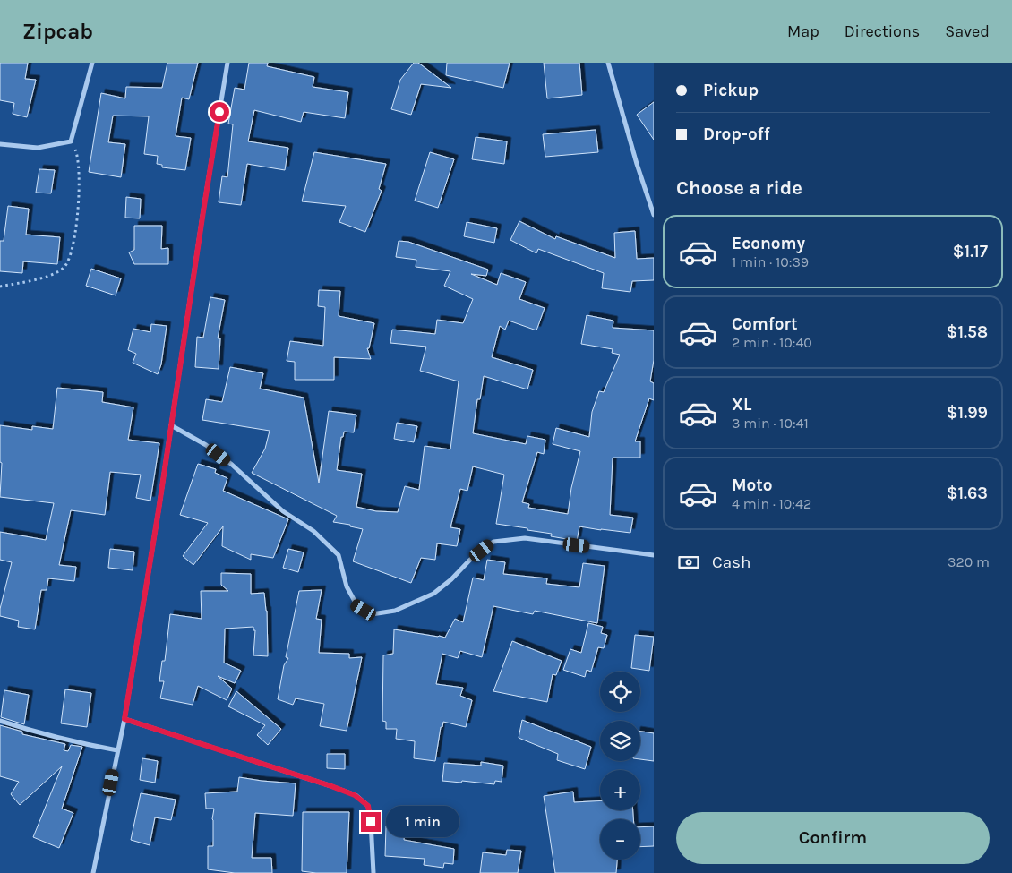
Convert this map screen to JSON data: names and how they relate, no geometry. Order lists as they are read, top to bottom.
{
  "page": {
    "header": "Zipcab",
    "nav": ["Map", "Directions", "Saved"],
    "banner": ["Pickup", "Drop-off"],
    "heading": "Choose a ride",
    "list": [
      {
        "name": "Economy",
        "note": "1 min · 10:39",
        "value": "$1.17"
      },
      {
        "name": "Comfort",
        "note": "2 min · 10:40",
        "value": "$1.58"
      },
      {
        "name": "XL",
        "note": "3 min · 10:41",
        "value": "$1.99"
      },
      {
        "name": "Moto",
        "note": "4 min · 10:42",
        "value": "$1.63"
      }
    ],
    "pay": ["Cash", "320 m"],
    "map_buttons": ["+", "−"],
    "buttons": "Confirm",
    "bubble": "1 min"
  }
}
